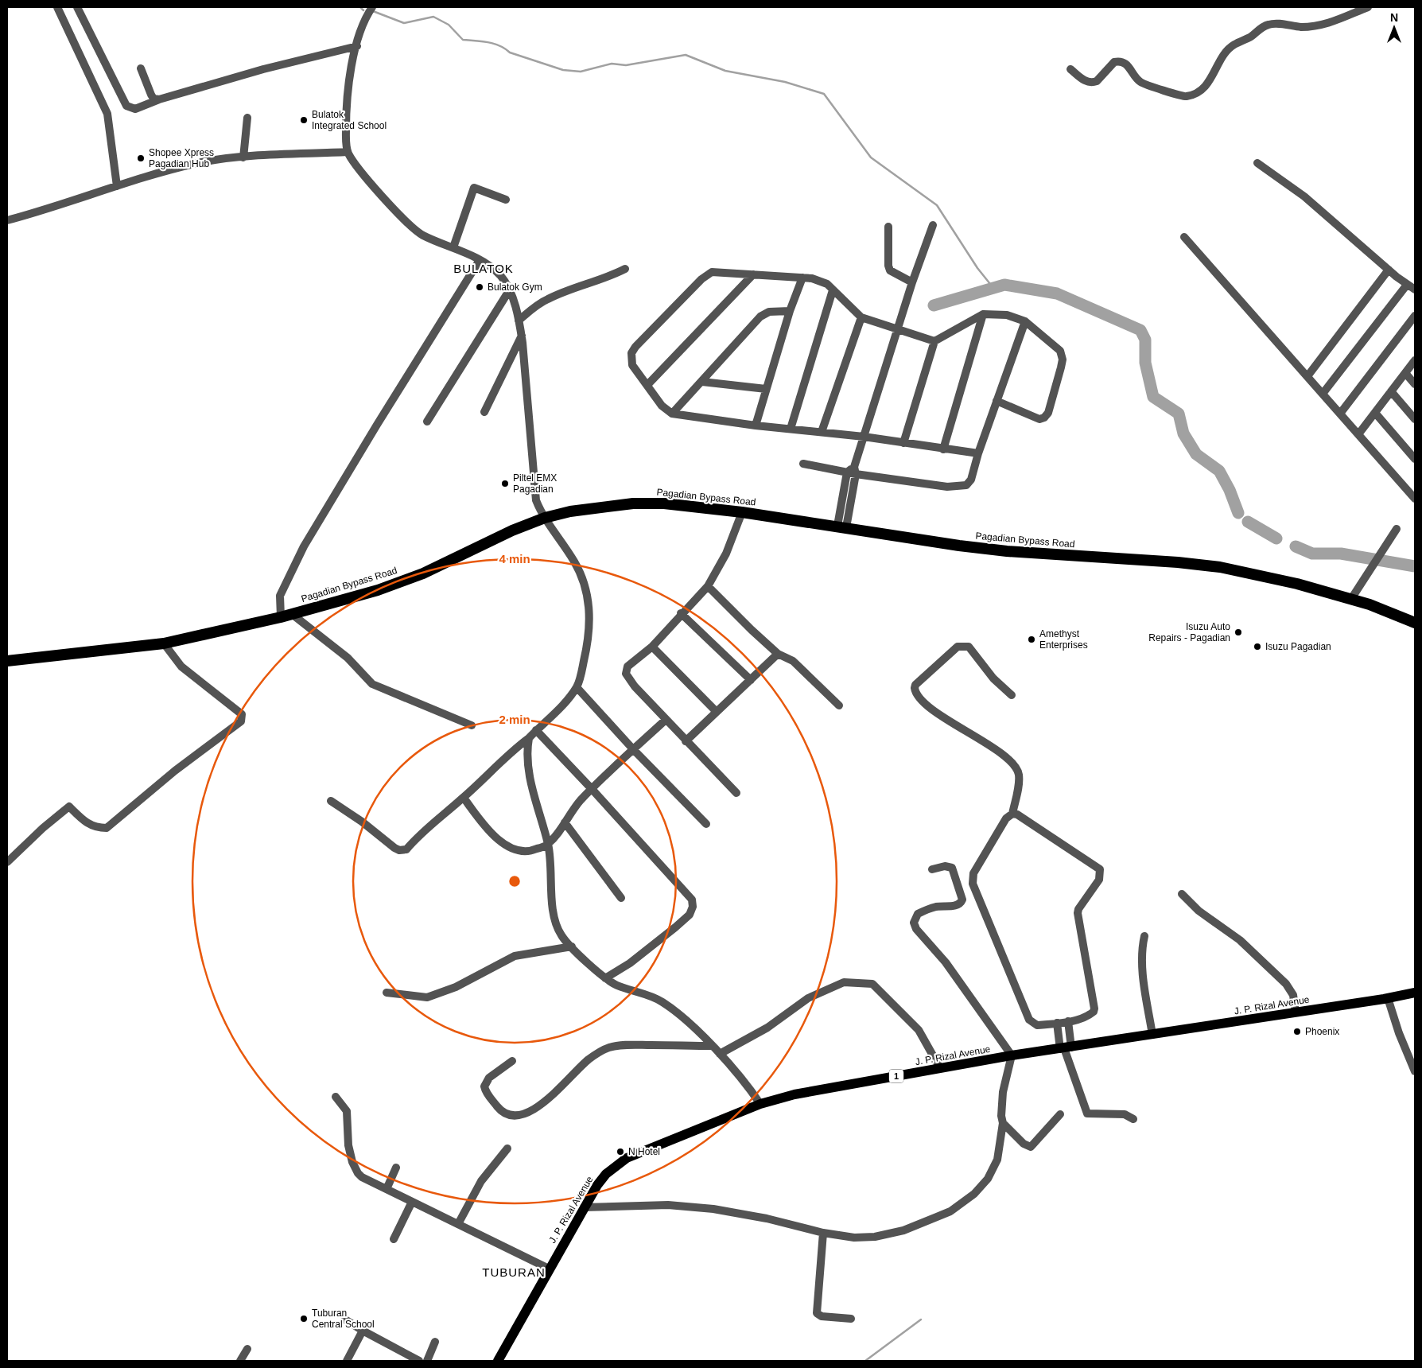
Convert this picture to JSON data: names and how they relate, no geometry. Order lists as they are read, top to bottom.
{
  "streets": {
    "highway": ["Pagadian Bypass Road"],
    "main road": ["J. P. Rizal Avenue", "1"]
  },
  "districts": ["BULATOK", "TUBURAN"],
  "places": [
    "Bulatok Integrated School",
    "Shopee Xpress Pagadian Hub",
    "Bulatok Gym",
    "Piltel EMX Pagadian",
    "Isuzu Auto Repairs - Pagadian",
    "Amethyst Enterprises",
    "Isuzu Pagadian",
    "Phoenix",
    "N Hotel",
    "Tuburan Central School"
  ],
  "north": "top",
  "rings": ["4 min", "2 min"]
}
